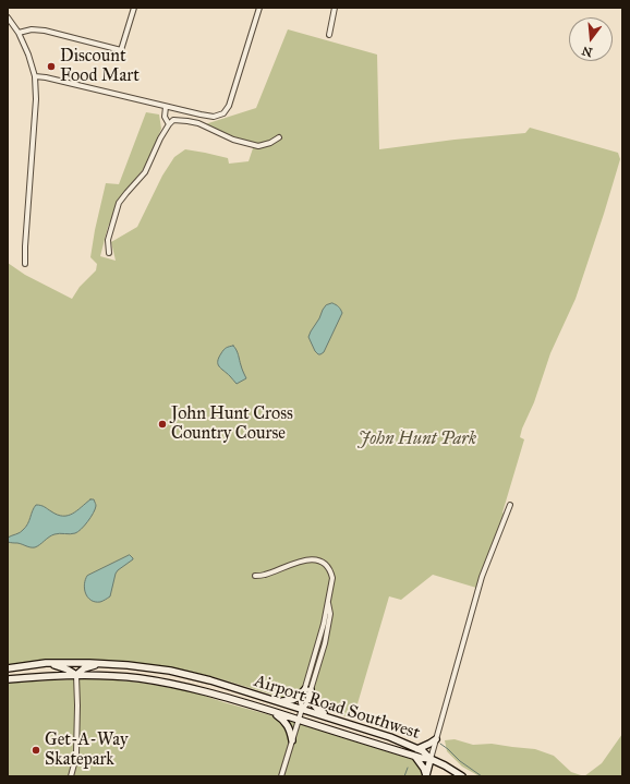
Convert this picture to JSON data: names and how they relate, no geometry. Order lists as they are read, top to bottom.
{
  "streets": {
    "street": ["Airport Road Southwest"]
  },
  "parks": ["John Hunt Park"],
  "places": ["Discount Food Mart", "John Hunt Cross Country Course", "Get-A-Way Skatepark"],
  "north": "bottom"
}
